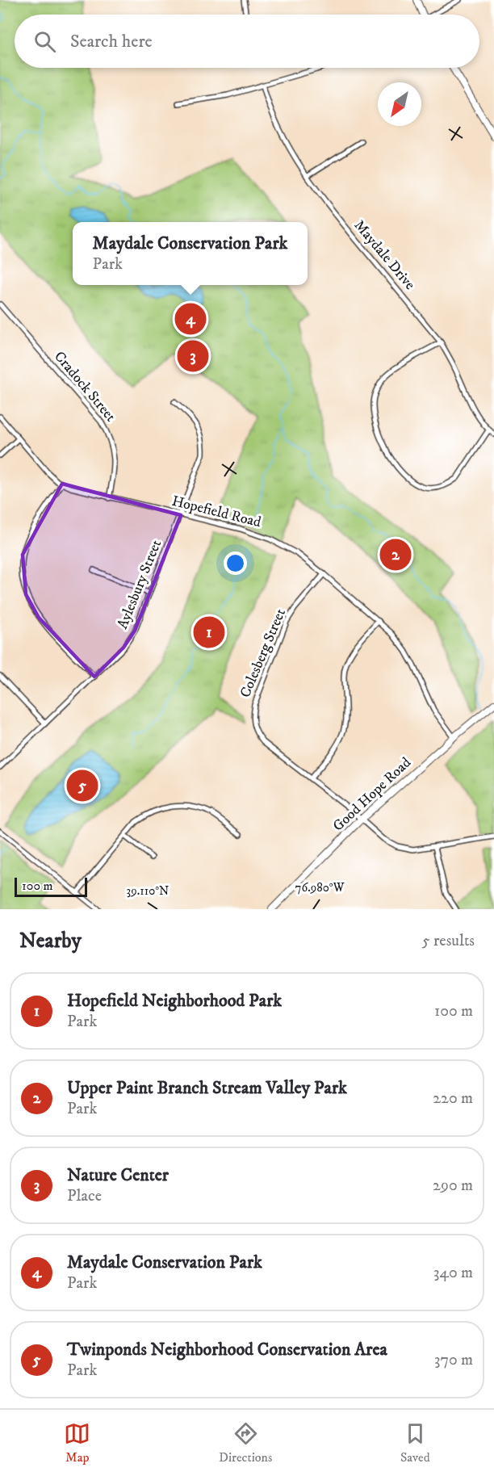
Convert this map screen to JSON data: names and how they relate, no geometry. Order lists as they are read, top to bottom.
{
  "streets": {
    "street": [
      "Maydale Drive",
      "Cradock Street",
      "Hopefield Road",
      "Aylesbury Street",
      "Colesberg Street",
      "Good Hope Road"
    ]
  },
  "crossings": [
    ["Cradock Street", "Hopefield Road"],
    ["Hopefield Road", "Aylesbury Street"],
    ["Hopefield Road", "Colesberg Street"],
    ["Hopefield Road", "Good Hope Road"],
    ["Colesberg Street", "Good Hope Road"]
  ],
  "scale_bar": "100 m",
  "north": "bottom left",
  "page": {
    "search": "Search here",
    "popup": ["Maydale Conservation Park", "Park"],
    "pins": [
      "4",
      "3",
      "2",
      "1",
      "5"
    ],
    "scale": "100 m",
    "heading": ["Nearby", "5 results"],
    "list": [
      {
        "mark": "1",
        "name": "Hopefield Neighborhood Park",
        "note": "Park",
        "value": "100 m"
      },
      {
        "mark": "2",
        "name": "Upper Paint Branch Stream Valley Park",
        "note": "Park",
        "value": "220 m"
      },
      {
        "mark": "3",
        "name": "Nature Center",
        "note": "Place",
        "value": "290 m"
      },
      {
        "mark": "4",
        "name": "Maydale Conservation Park",
        "note": "Park",
        "value": "340 m"
      },
      {
        "mark": "5",
        "name": "Twinponds Neighborhood Conservation Area",
        "note": "Park",
        "value": "370 m"
      }
    ],
    "nav": ["Map", "Directions", "Saved"]
  },
  "coordinates": ["76.980°W", "39.110°N"]
}
